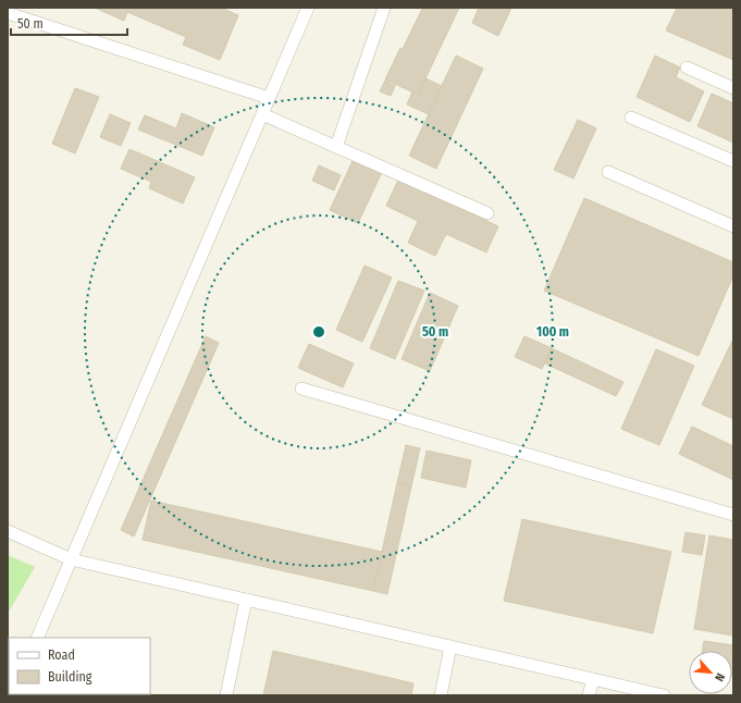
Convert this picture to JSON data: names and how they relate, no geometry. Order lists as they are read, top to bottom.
{
  "legend": ["Road", "Building"],
  "scale_bar": "50 m",
  "north": "bottom right",
  "rings": ["50 m", "100 m"]
}
